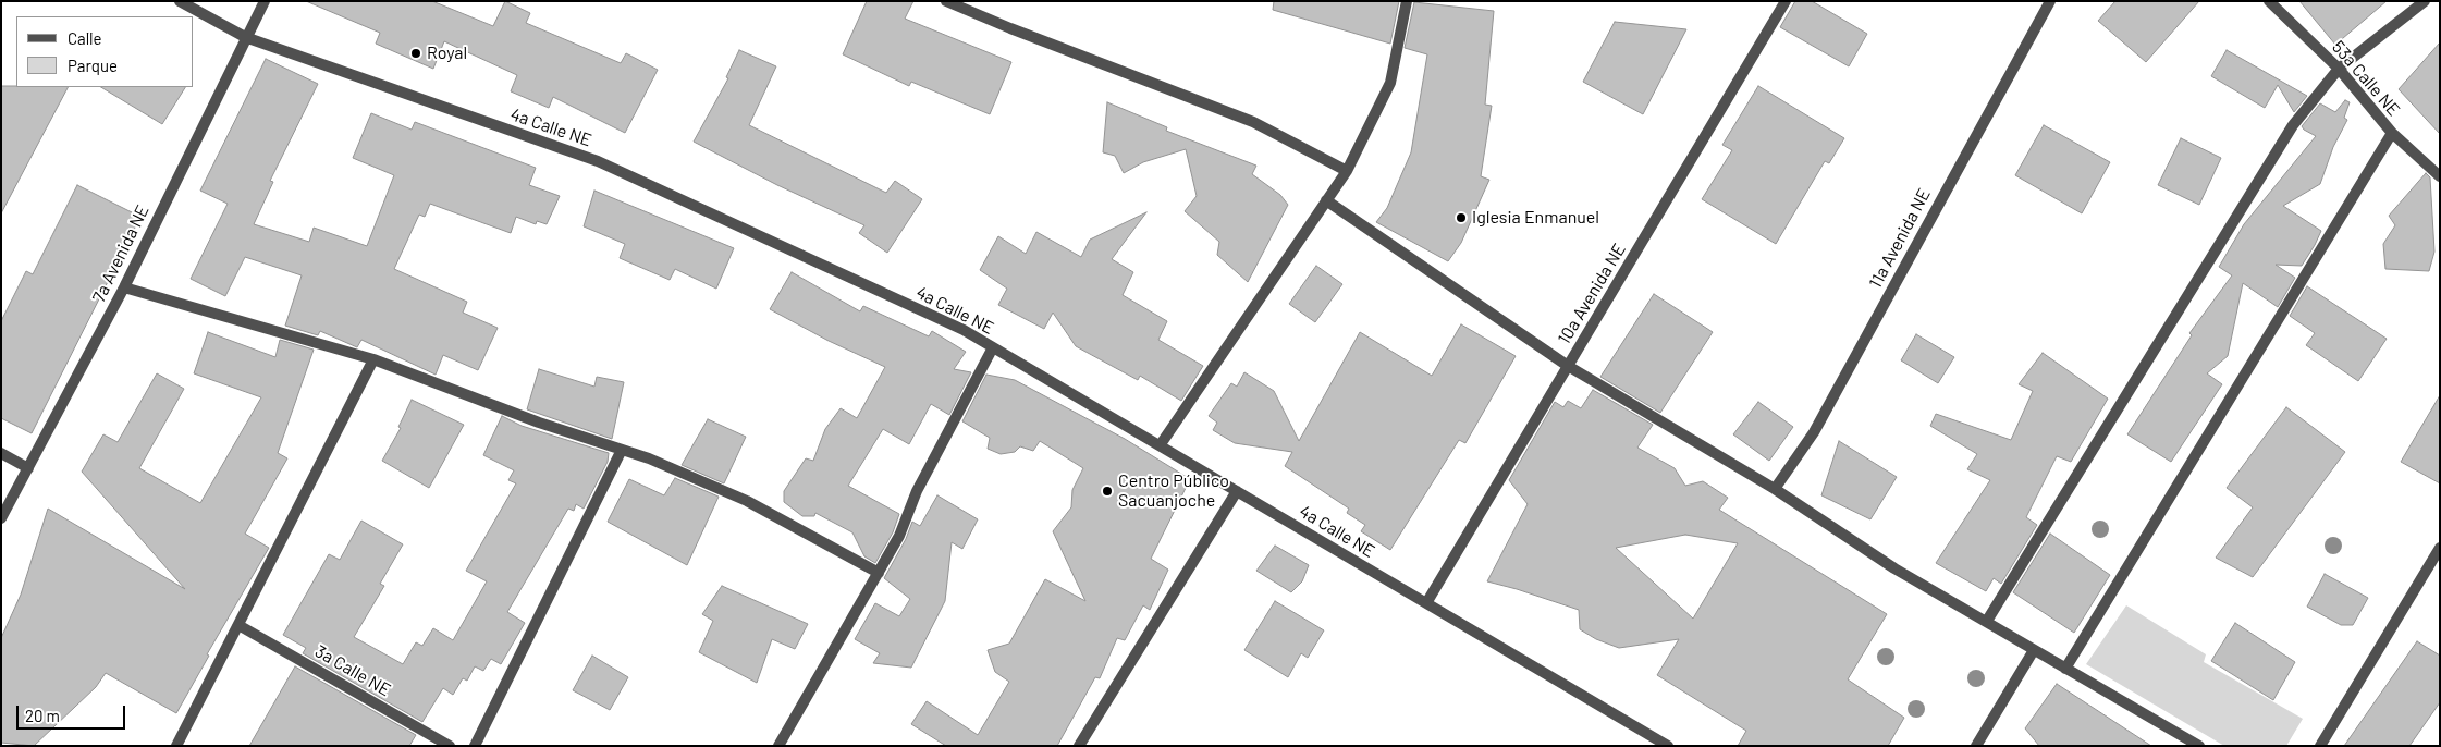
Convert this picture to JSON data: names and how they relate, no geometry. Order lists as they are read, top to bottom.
{
  "streets": {
    "street": [
      "53a Calle NE",
      "4a Calle NE",
      "11a Avenida NE",
      "7a Avenida NE",
      "10a Avenida NE",
      "3a Calle NE"
    ]
  },
  "crossings": [
    ["4a Calle NE", "7a Avenida NE"],
    ["4a Calle NE", "10a Avenida NE"]
  ],
  "places": ["Royal", "Iglesia Enmanuel", "Centro Público Sacuanjoche"],
  "legend": ["Calle", "Parque"],
  "scale_bar": "20 m"
}
